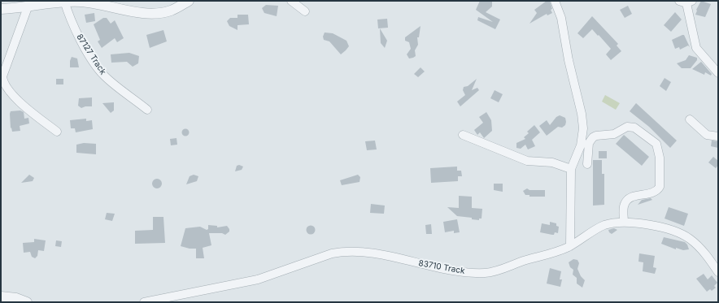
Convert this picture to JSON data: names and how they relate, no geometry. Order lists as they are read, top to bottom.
{
  "streets": {
    "street": ["87127 Track", "83710 Track"]
  }
}
